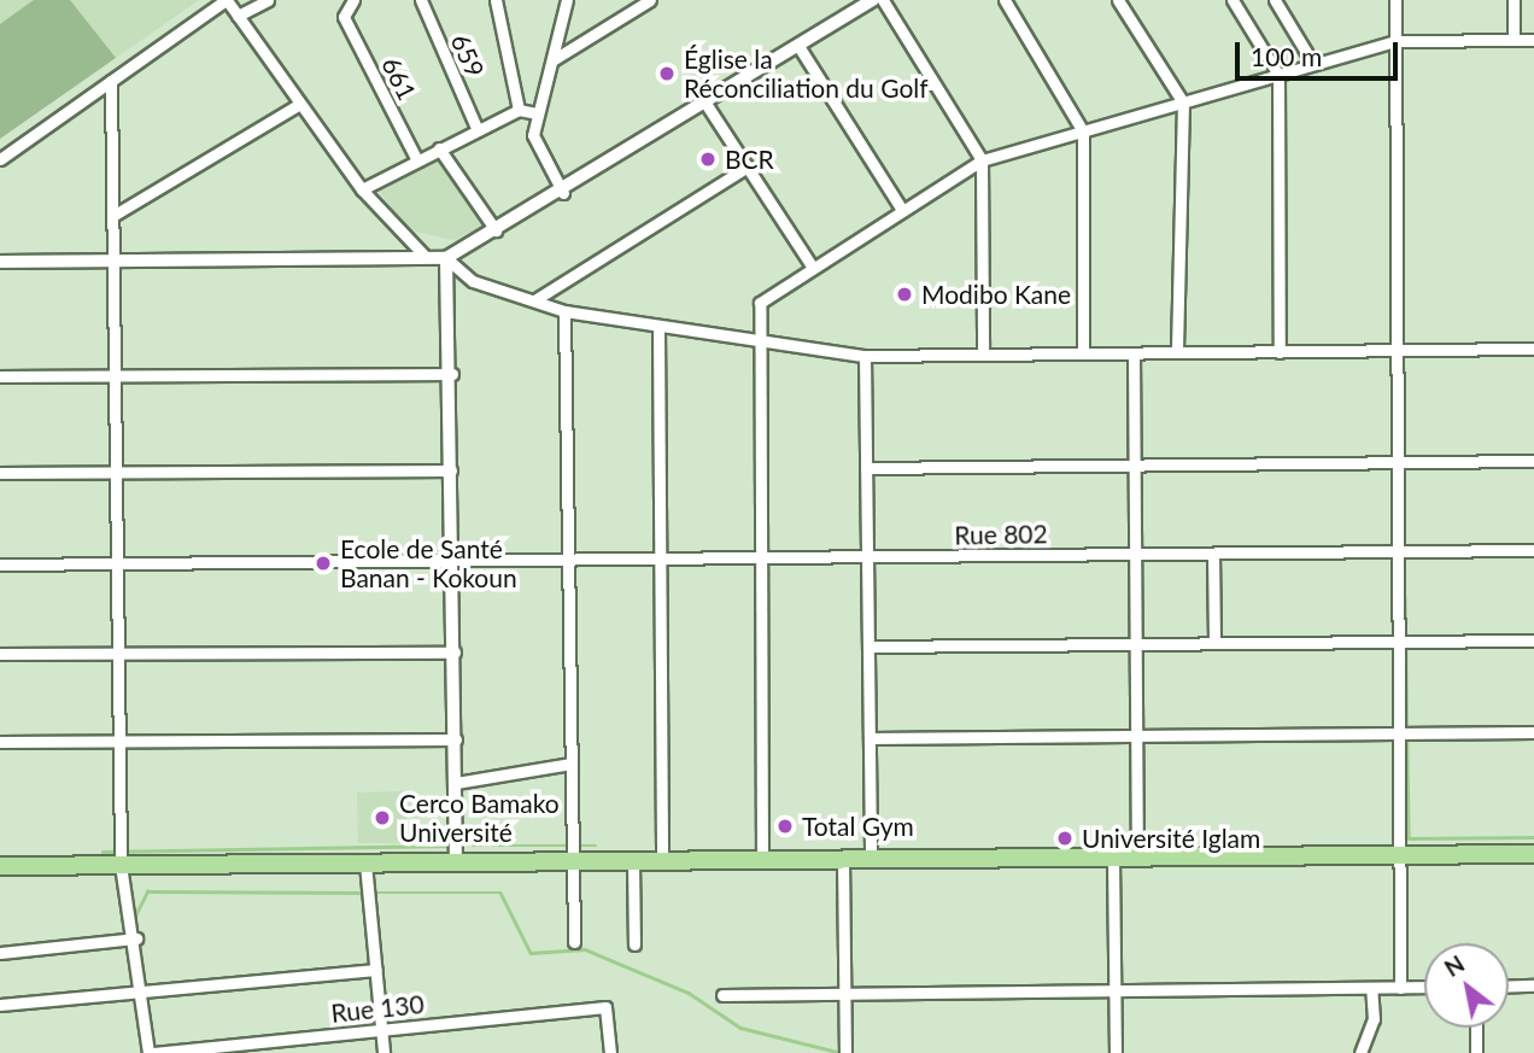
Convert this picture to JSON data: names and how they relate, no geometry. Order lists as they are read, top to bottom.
{
  "streets": {
    "street": [
      "659",
      "661",
      "Rue 802",
      "Rue 130"
    ]
  },
  "places": [
    "Église la Réconciliation du Golf",
    "BCR",
    "Modibo Kane",
    "Ecole de Santé Banan - Kokoun",
    "Cerco Bamako Université",
    "Total Gym",
    "Université Iglam"
  ],
  "scale_bar": "100 m",
  "north": "top left"
}
